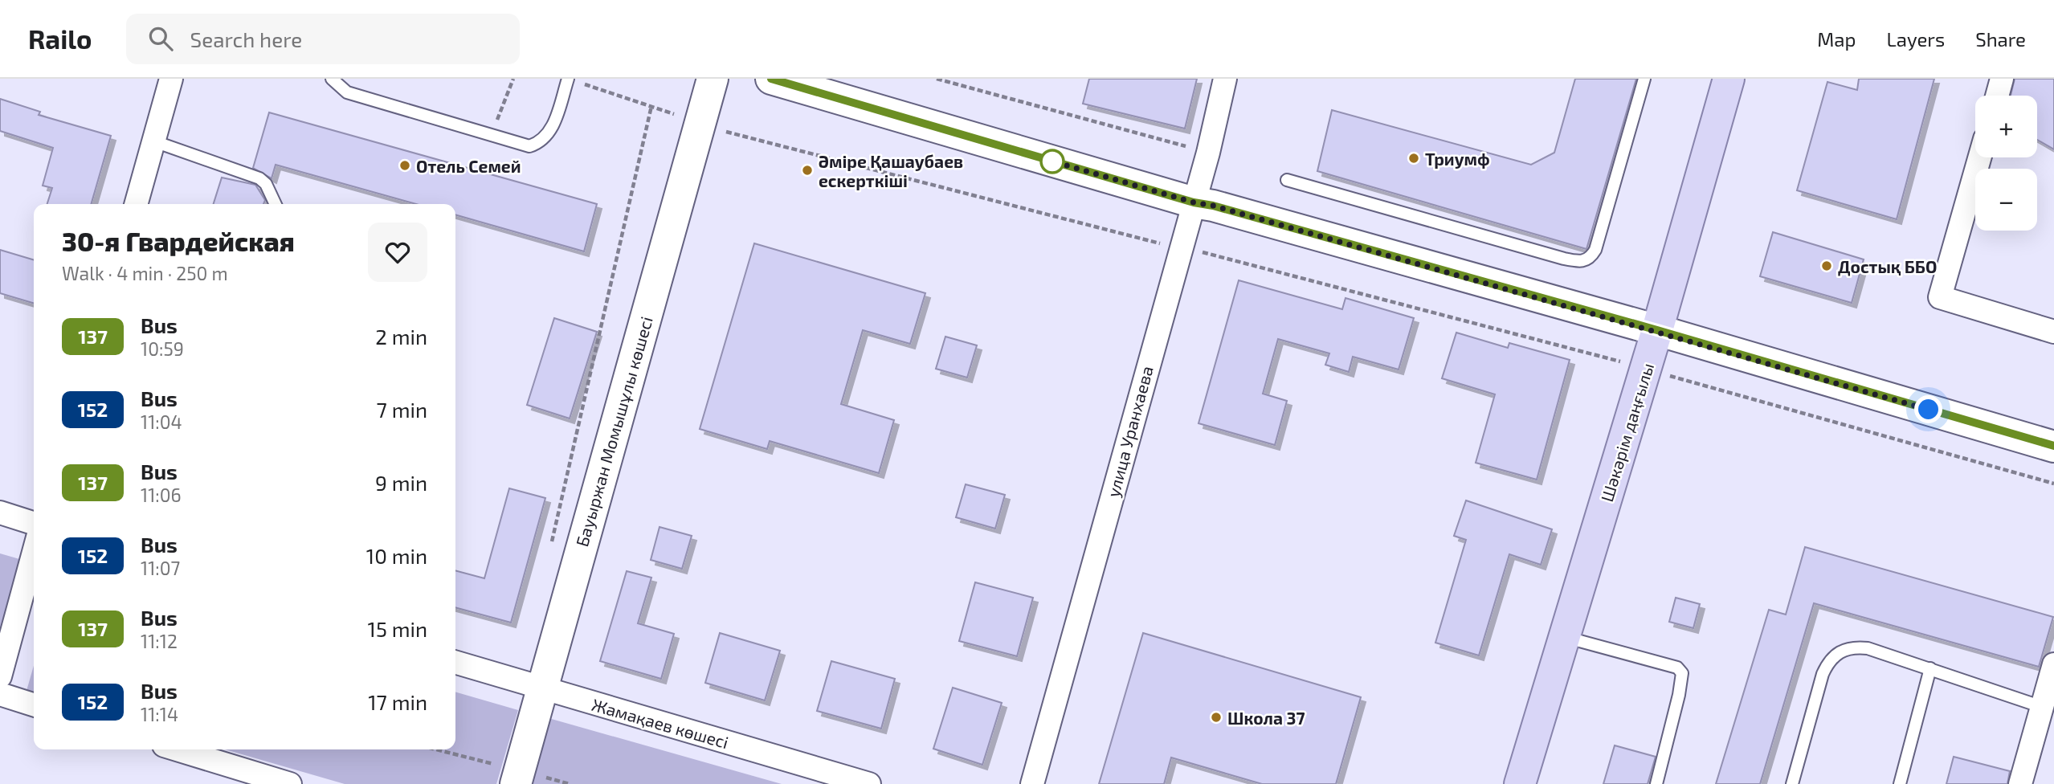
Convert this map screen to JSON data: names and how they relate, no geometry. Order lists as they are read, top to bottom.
{
  "streets": {
    "main road": ["Бауыржан Момышұлы көшесі", "Шәкәрім даңғылы"],
    "street": ["улица Уранхаева", "Жамақаев көшесі"]
  },
  "crossings": [
    ["Бауыржан Момышұлы көшесі", "Жамақаев көшесі"]
  ],
  "places": [
    "Триумф",
    "Отель Семей",
    "Әміре Қашаубаев ескерткіші",
    "Достық ББО",
    "Школа 37"
  ],
  "lines": ["bus line 137"],
  "page": {
    "header": "Railo",
    "search": "Search here",
    "nav": ["Map", "Layers", "Share"],
    "map_buttons": ["+", "−"],
    "heading": ["30-я Гвардейская", "Walk · 4 min · 250 m"],
    "list": [
      {
        "mark": "137",
        "name": "Bus",
        "note": "10:59",
        "value": "2 min"
      },
      {
        "mark": "152",
        "name": "Bus",
        "note": "11:04",
        "value": "7 min"
      },
      {
        "mark": "137",
        "name": "Bus",
        "note": "11:06",
        "value": "9 min"
      },
      {
        "mark": "152",
        "name": "Bus",
        "note": "11:07",
        "value": "10 min"
      },
      {
        "mark": "137",
        "name": "Bus",
        "note": "11:12",
        "value": "15 min"
      },
      {
        "mark": "152",
        "name": "Bus",
        "note": "11:14",
        "value": "17 min"
      }
    ]
  }
}
